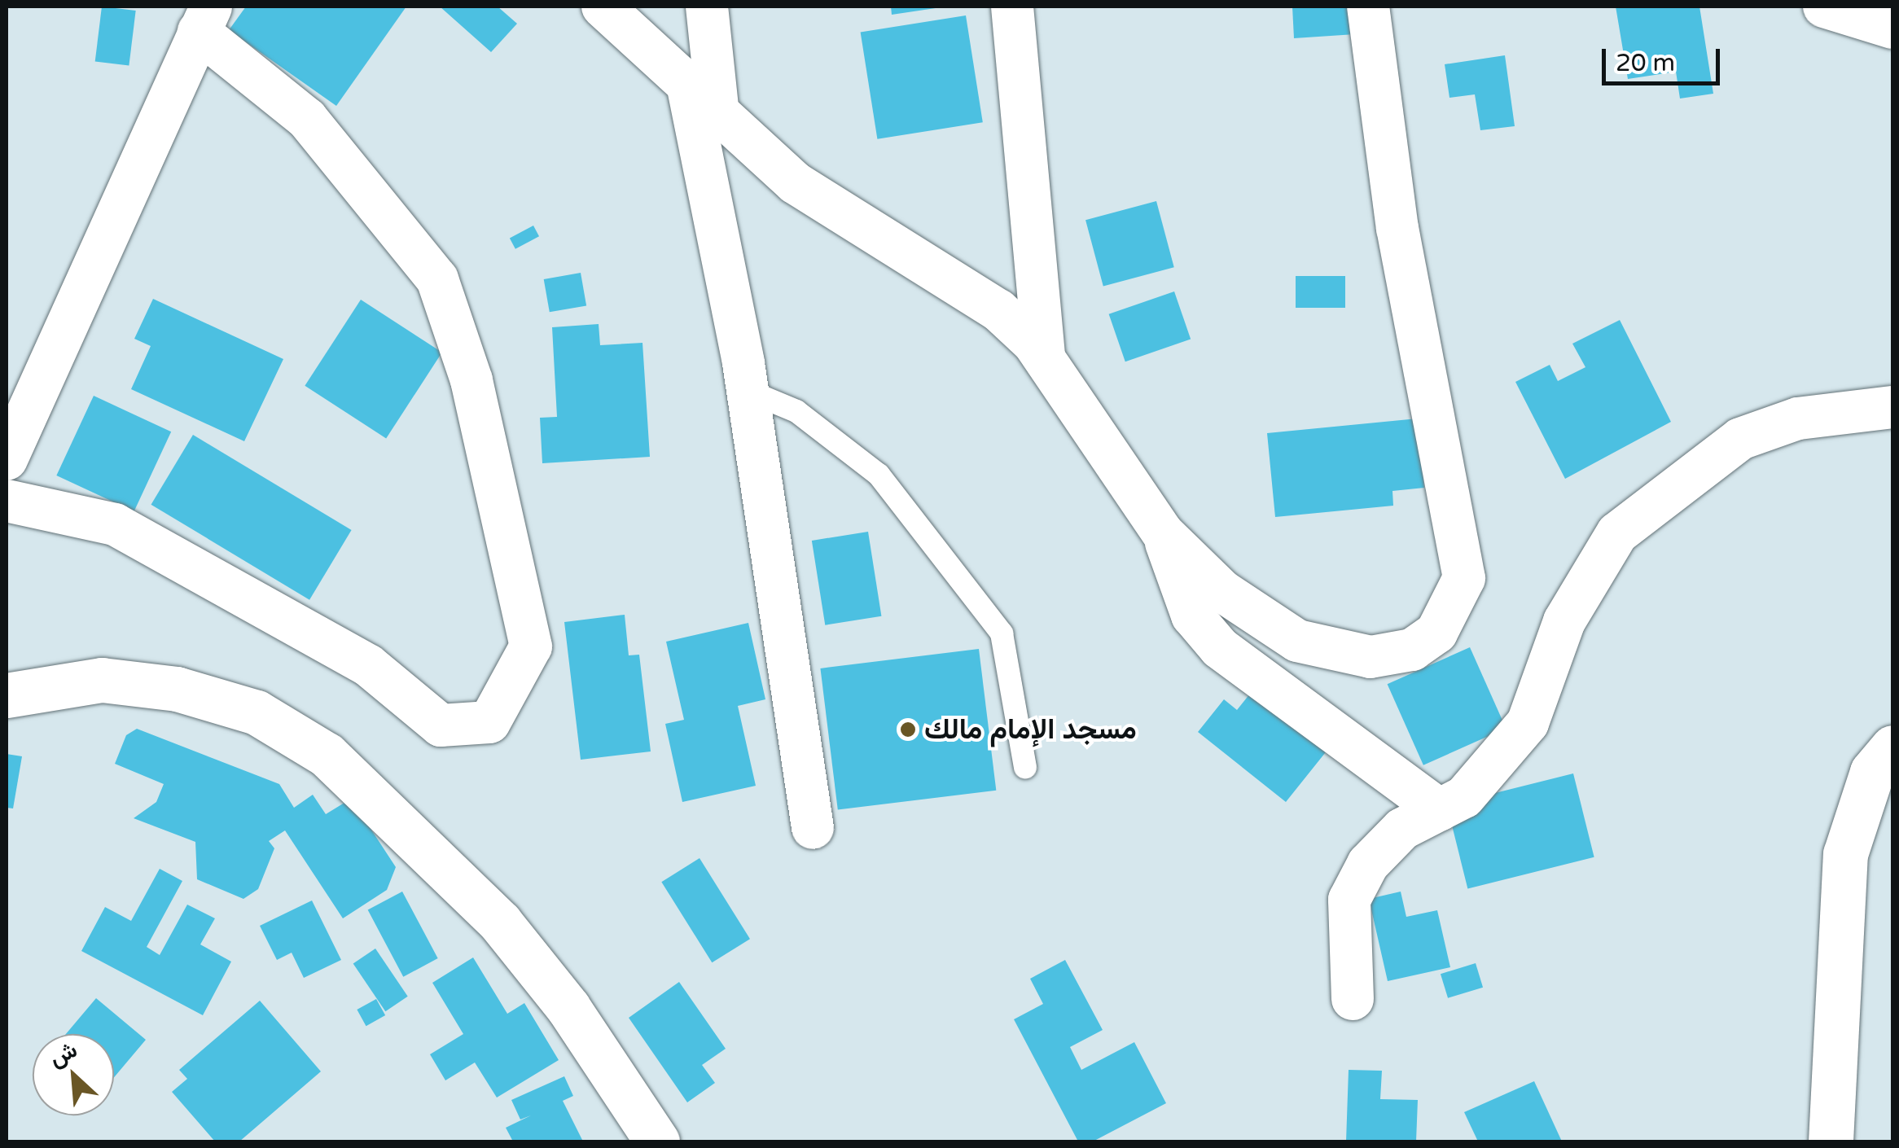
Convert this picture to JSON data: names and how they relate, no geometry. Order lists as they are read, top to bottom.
{
  "places": ["مسجد الإمام مالك"],
  "scale_bar": "20 m",
  "north": "top left"
}
